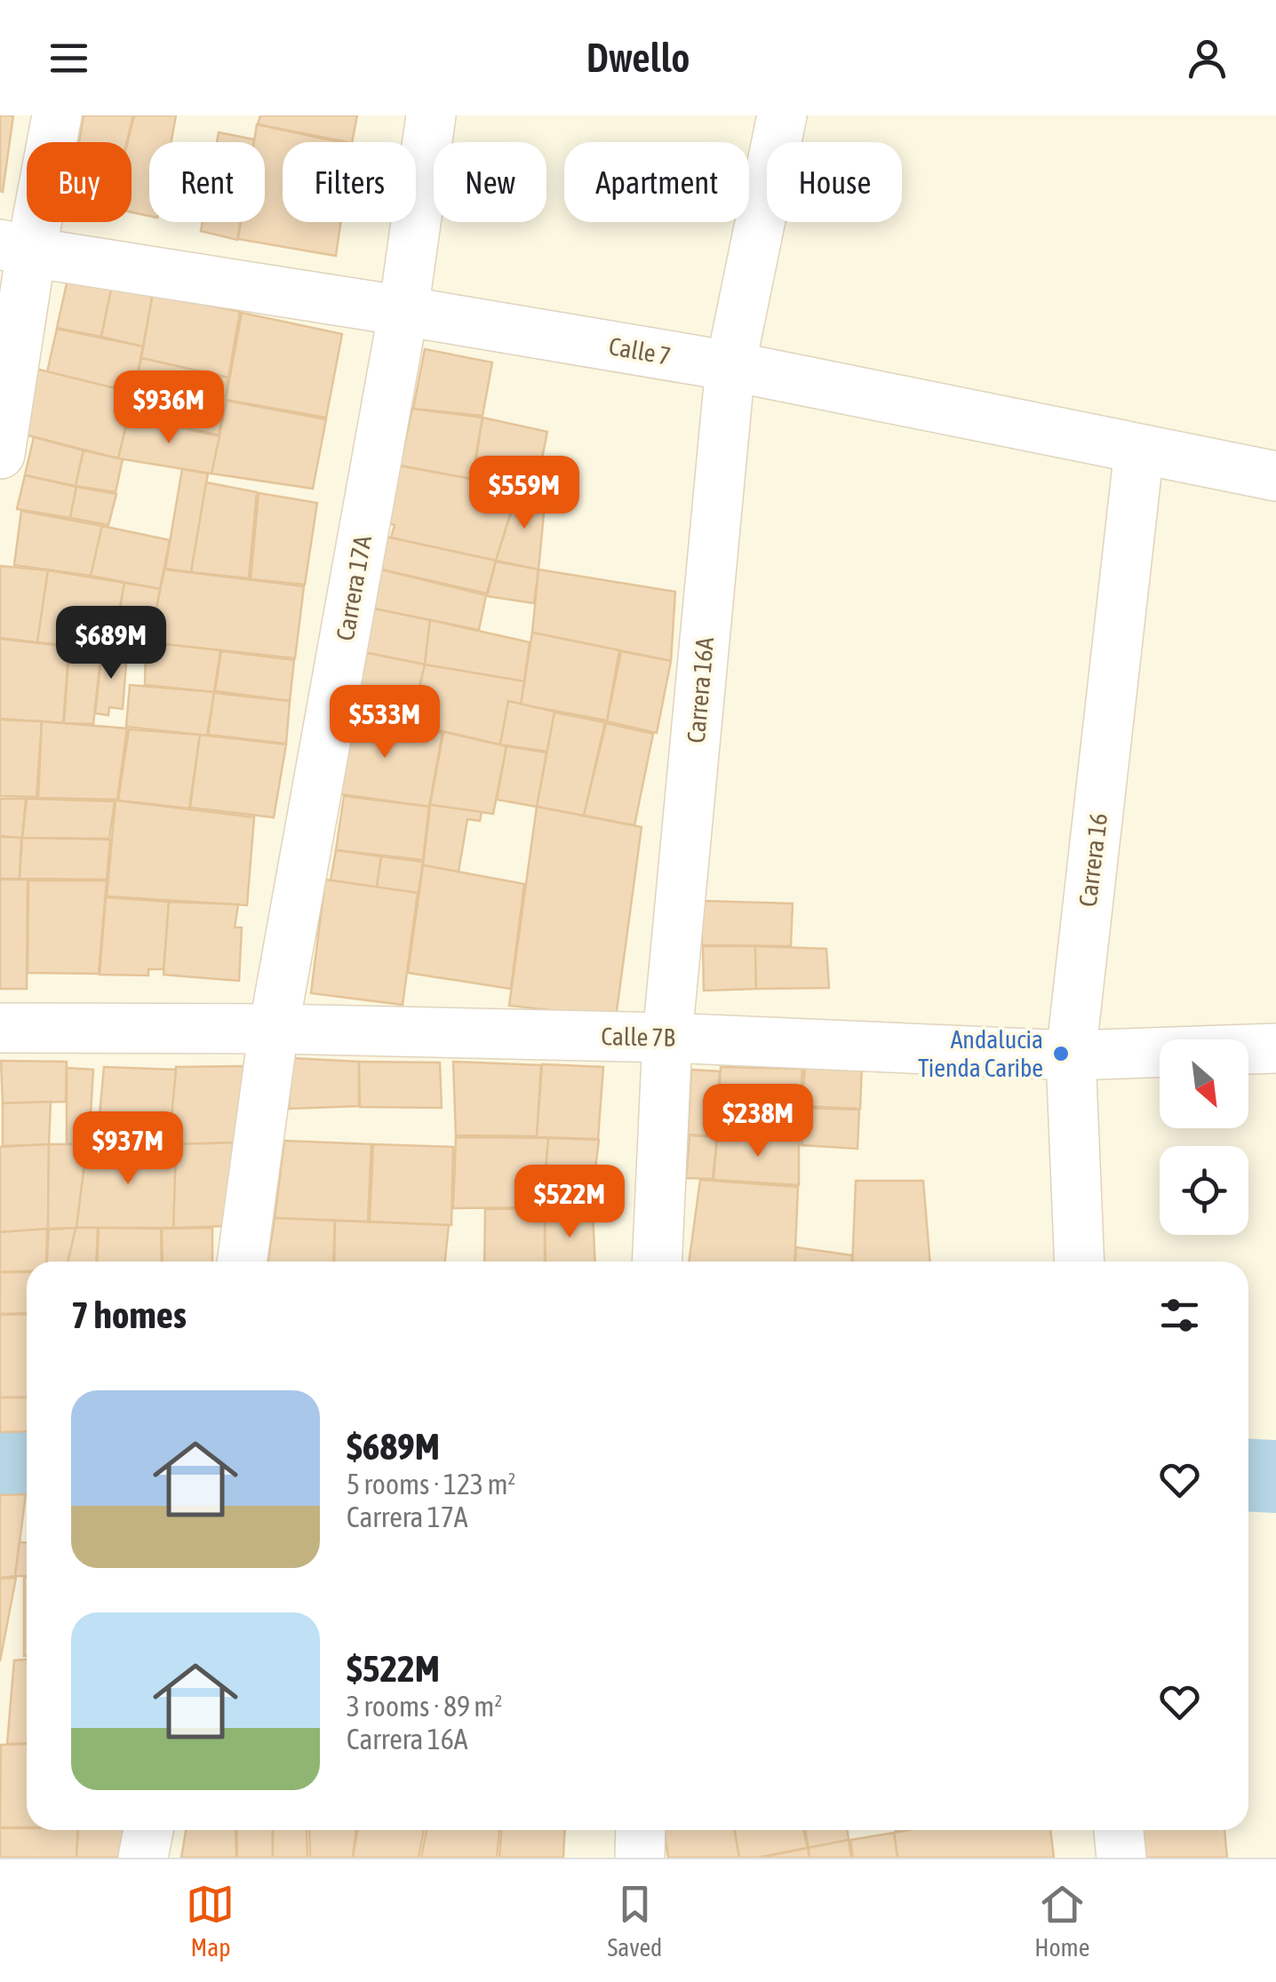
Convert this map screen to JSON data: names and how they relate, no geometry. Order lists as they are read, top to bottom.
{
  "streets": {
    "street": [
      "Calle 7",
      "Carrera 17A",
      "Carrera 16A",
      "Carrera 16",
      "Calle 7B"
    ]
  },
  "crossings": [
    ["Calle 7", "Carrera 17A"],
    ["Calle 7", "Carrera 16A"],
    ["Calle 7", "Carrera 16"],
    ["Carrera 17A", "Calle 7B"],
    ["Carrera 16A", "Calle 7B"],
    ["Carrera 16", "Calle 7B"]
  ],
  "places": ["Andalucia Tienda Caribe"],
  "north": "bottom right",
  "page": {
    "header": "Dwello",
    "chip": [
      "Buy",
      "Rent",
      "Filters",
      "New",
      "Apartment",
      "House"
    ],
    "price": [
      "$936M",
      "$559M",
      "$689M",
      "$533M",
      "$238M",
      "$937M",
      "$522M"
    ],
    "heading": "7 homes",
    "list": [
      {
        "name": "$689M",
        "note": "5 rooms · 123 m² · Carrera 17A"
      },
      {
        "name": "$522M",
        "note": "3 rooms · 89 m² · Carrera 16A"
      }
    ],
    "tabs": ["Map", "Saved", "Home"]
  }
}
